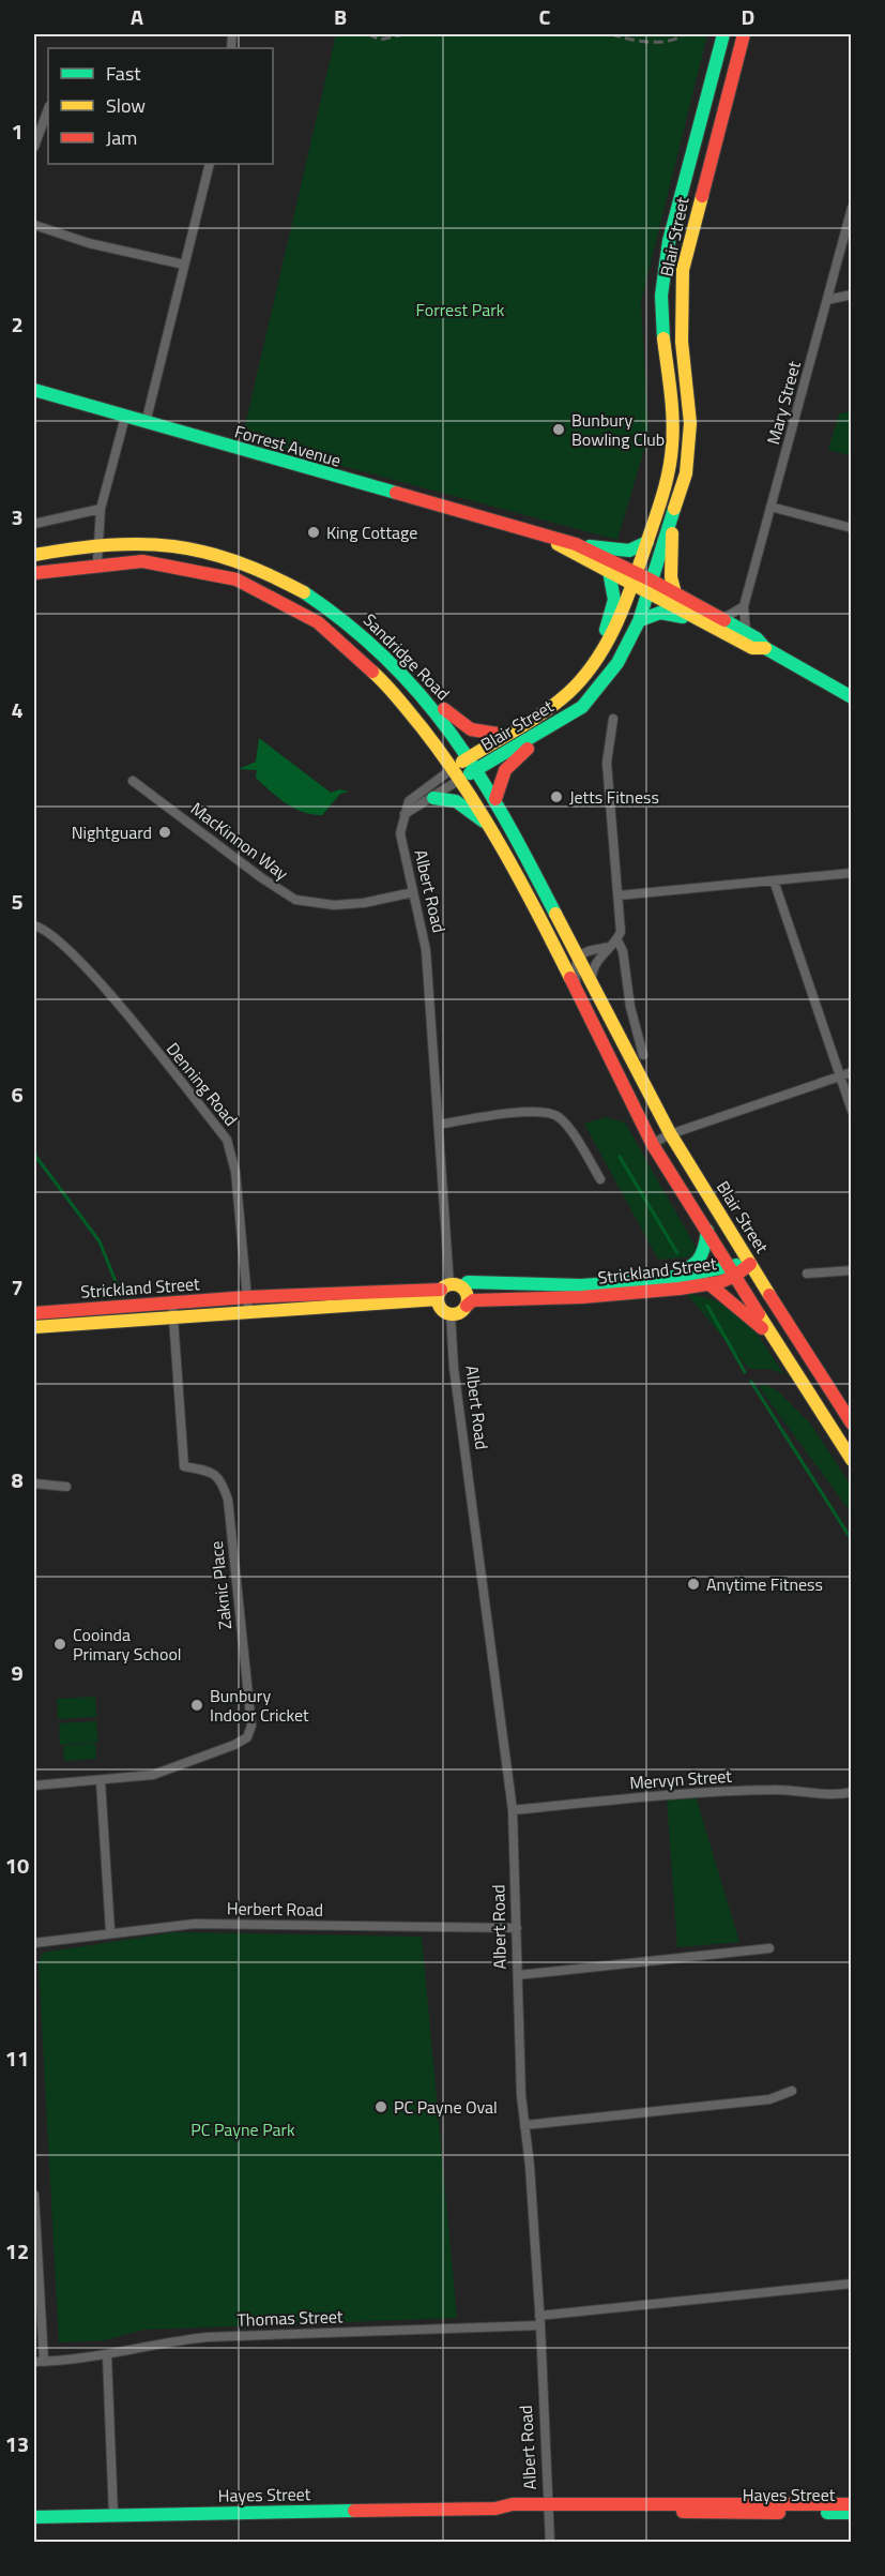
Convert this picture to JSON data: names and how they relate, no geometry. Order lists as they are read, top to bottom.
{
  "streets": {
    "main road": [
      "Blair Street",
      "Forrest Avenue",
      "Sandridge Road",
      "Strickland Street",
      "Hayes Street"
    ],
    "street": [
      "Mary Street",
      "MacKinnon Way",
      "Albert Road",
      "Denning Road",
      "Zaknic Place",
      "Mervyn Street",
      "Herbert Road",
      "Thomas Street"
    ]
  },
  "crossings": [
    ["Blair Street", "Forrest Avenue"],
    ["Blair Street", "Sandridge Road"],
    ["Blair Street", "Strickland Street"],
    ["Mary Street", "Forrest Avenue"],
    ["MacKinnon Way", "Albert Road"],
    ["Albert Road", "Strickland Street"],
    ["Albert Road", "Mervyn Street"],
    ["Albert Road", "Herbert Road"],
    ["Albert Road", "Thomas Street"],
    ["Albert Road", "Hayes Street"],
    ["Denning Road", "Strickland Street"],
    ["Strickland Street", "Zaknic Place"]
  ],
  "parks": ["Forrest Park", "PC Payne Park"],
  "places": [
    "Bunbury Bowling Club",
    "King Cottage",
    "Jetts Fitness",
    "Nightguard",
    "Anytime Fitness",
    "Cooinda Primary School",
    "Bunbury Indoor Cricket",
    "PC Payne Oval"
  ],
  "legend": ["Fast", "Slow", "Jam"],
  "grid": {
    "columns": [
      "A",
      "B",
      "C",
      "D"
    ],
    "rows": [
      "1",
      "2",
      "3",
      "4",
      "5",
      "6",
      "7",
      "8",
      "9",
      "10",
      "11",
      "12",
      "13"
    ]
  }
}
